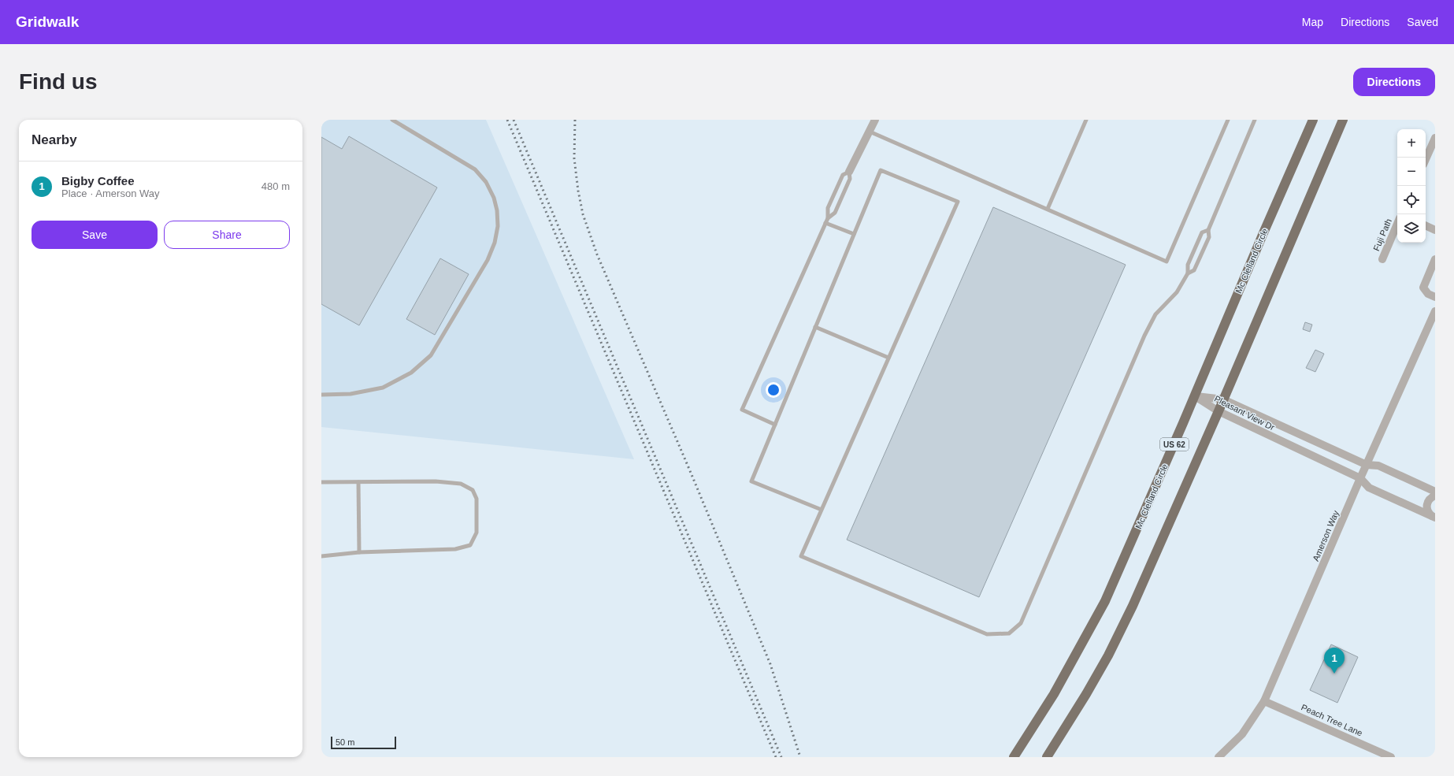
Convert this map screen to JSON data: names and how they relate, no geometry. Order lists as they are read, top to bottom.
{
  "streets": {
    "highway": ["Mc Clelland Circle", "US 62"],
    "street": [
      "Fuji Path",
      "Pleasant View Dr",
      "Amerson Way",
      "Peach Tree Lane"
    ]
  },
  "crossings": [
    ["Mc Clelland Circle", "Pleasant View Dr"],
    ["Pleasant View Dr", "US 62"],
    ["Pleasant View Dr", "Amerson Way"],
    ["Amerson Way", "Peach Tree Lane"]
  ],
  "scale_bar": "50 m",
  "page": {
    "header": "Gridwalk",
    "nav": ["Map", "Directions", "Saved"],
    "buttons": [
      "Directions",
      ["Save", "Share"]
    ],
    "title": "Find us",
    "heading": "Nearby",
    "map_buttons": ["+", "−"],
    "list": [
      {
        "mark": "1",
        "name": "Bigby Coffee",
        "note": "Place · Amerson Way",
        "value": "480 m"
      }
    ],
    "pins": "1",
    "scale": "50 m"
  }
}
